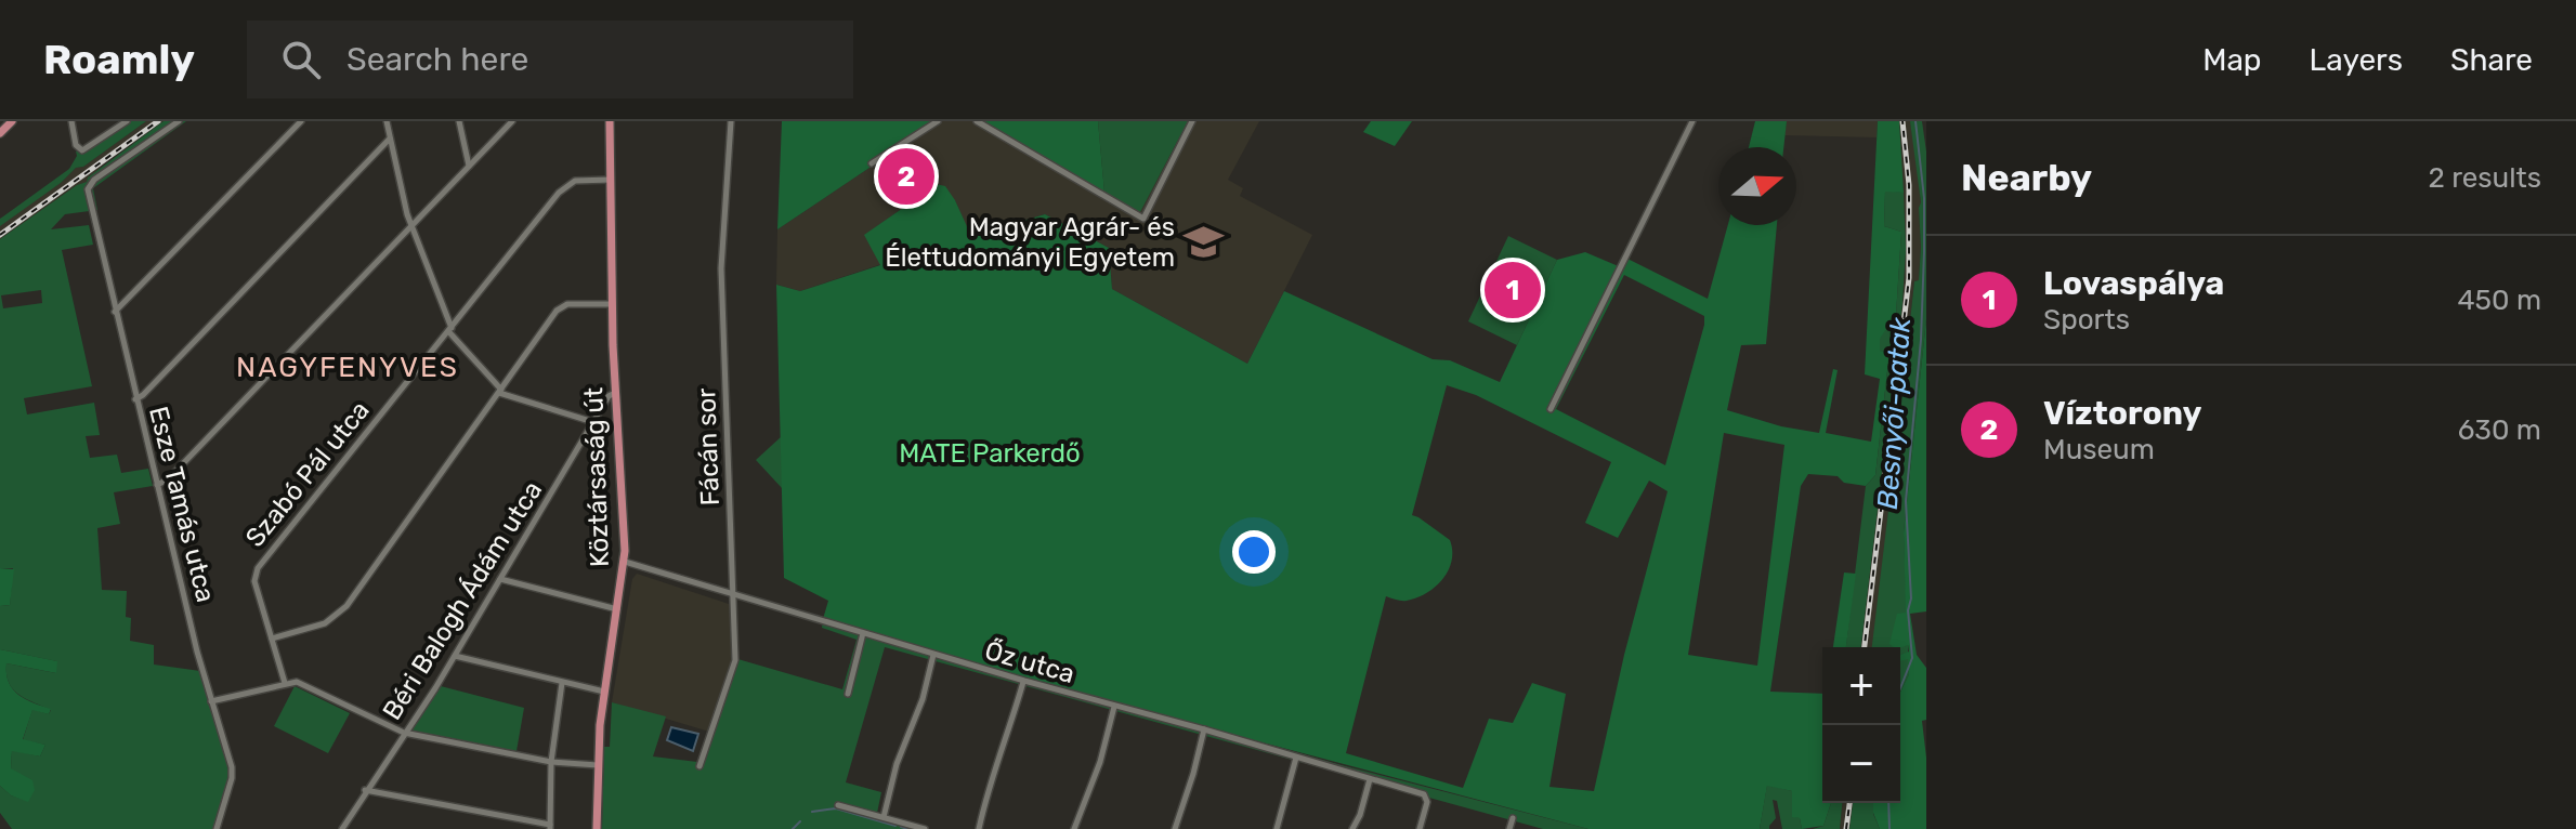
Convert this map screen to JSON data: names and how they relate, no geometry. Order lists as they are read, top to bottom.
{
  "streets": {
    "main road": ["Köztársaság út"],
    "street": [
      "Fácán sor",
      "Szabó Pál utca",
      "Esze Tamás utca",
      "Béri Balogh Ádám utca",
      "Őz utca"
    ]
  },
  "crossings": [
    ["Fácán sor", "Őz utca"],
    ["Szabó Pál utca", "Köztársaság út"],
    ["Köztársaság út", "Béri Balogh Ádám utca"],
    ["Köztársaság út", "Őz utca"]
  ],
  "districts": ["NAGYFENYVES"],
  "water": ["Besnyői-patak"],
  "parks": ["MATE Parkerdő"],
  "places": {
    "school or university": ["Magyar Agrár- és Élettudományi Egyetem"]
  },
  "north": "right",
  "page": {
    "header": "Roamly",
    "search": "Search here",
    "nav": ["Map", "Layers", "Share"],
    "heading": ["Nearby", "2 results"],
    "pins": ["2", "1"],
    "list": [
      {
        "mark": "1",
        "name": "Lovaspálya",
        "note": "Sports",
        "value": "450 m"
      },
      {
        "mark": "2",
        "name": "Víztorony",
        "note": "Museum",
        "value": "630 m"
      }
    ],
    "map_buttons": ["+", "−"]
  }
}
